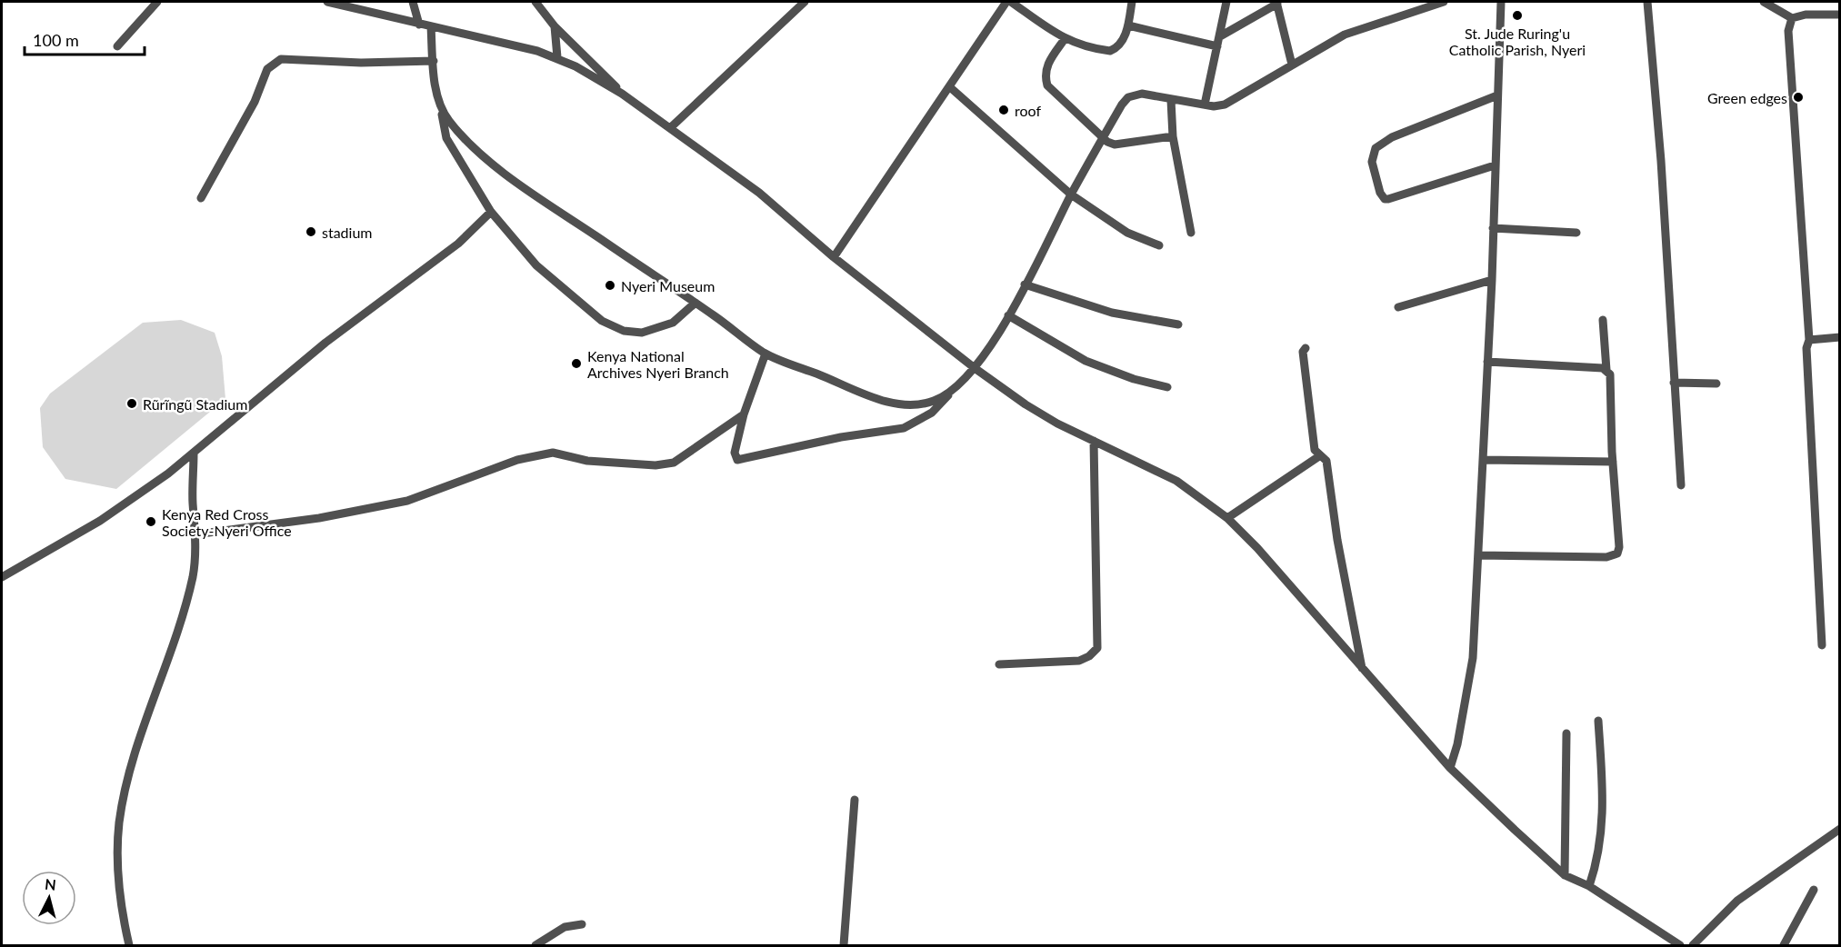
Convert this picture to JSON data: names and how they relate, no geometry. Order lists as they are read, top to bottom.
{
  "places": [
    "St. Jude Ruring'u Catholic Parish, Nyeri",
    "Green edges",
    "roof",
    "stadium",
    "Nyeri Museum",
    "Kenya National Archives Nyeri Branch",
    "Rũrĩngũ Stadium",
    "Kenya Red Cross Society-Nyeri Office"
  ],
  "scale_bar": "100 m",
  "north": "top"
}
